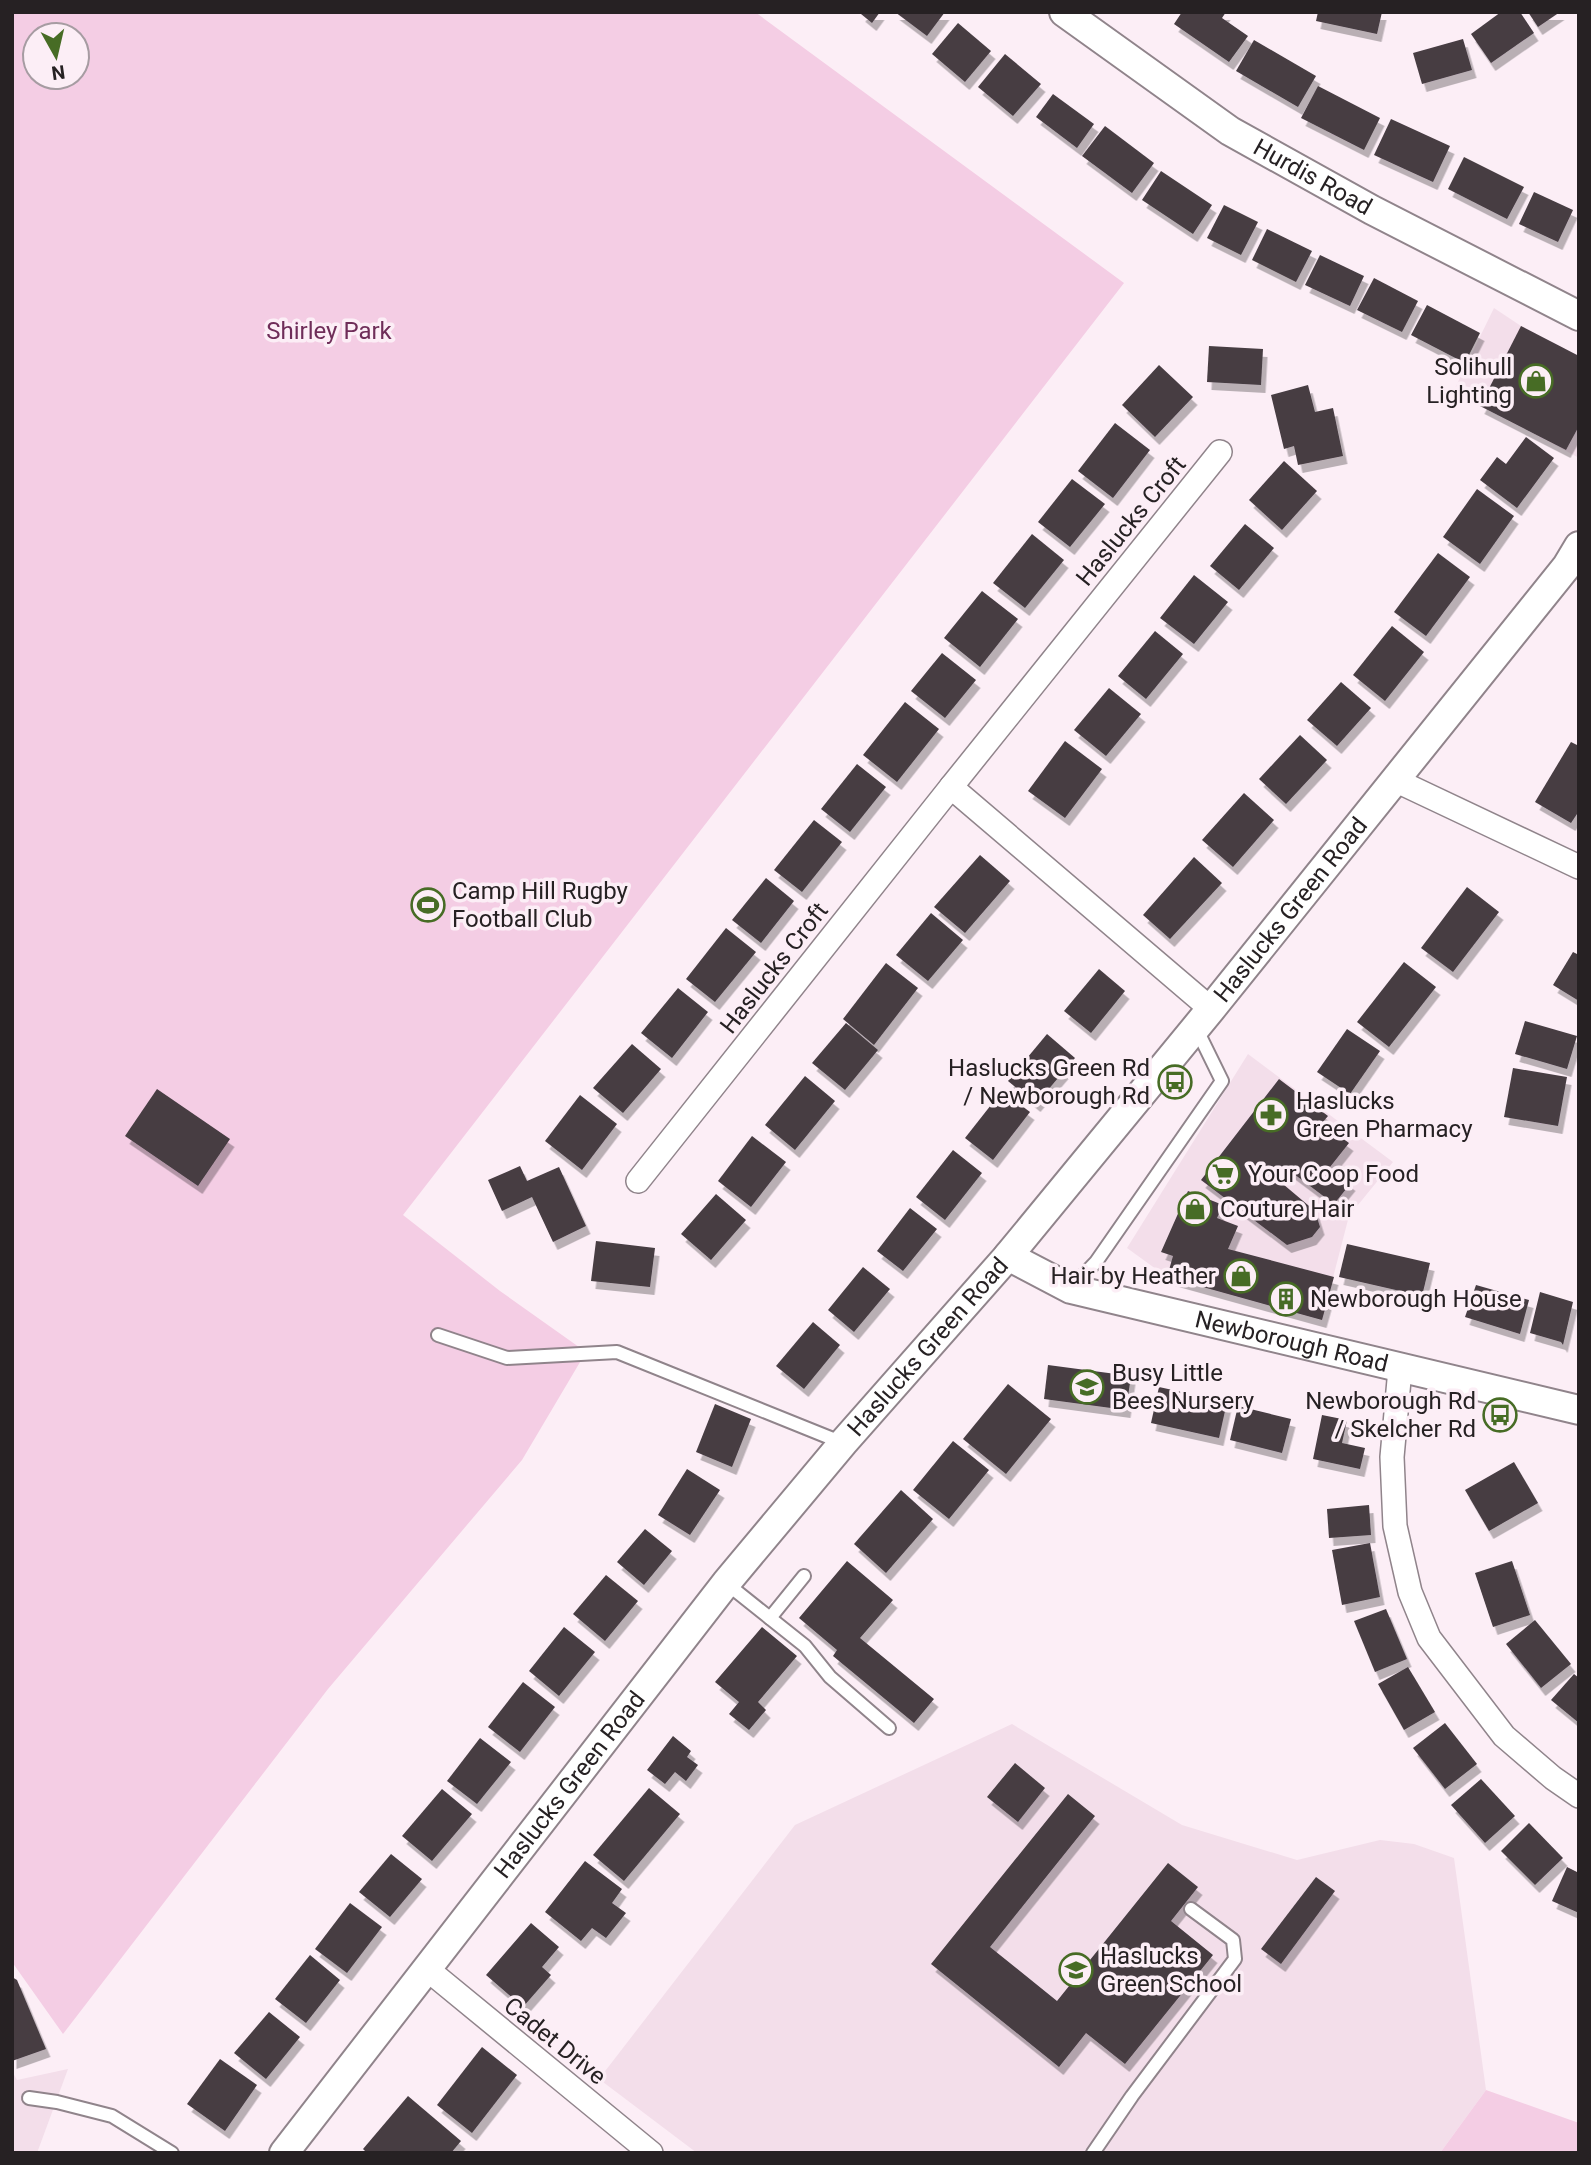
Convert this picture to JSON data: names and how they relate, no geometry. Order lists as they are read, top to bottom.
{
  "streets": {
    "street": [
      "Hurdis Road",
      "Haslucks Croft",
      "Haslucks Green Road",
      "Newborough Road",
      "Cadet Drive"
    ]
  },
  "crossings": [
    ["Haslucks Green Road", "Newborough Road"],
    ["Haslucks Green Road", "Cadet Drive"]
  ],
  "parks": ["Shirley Park"],
  "places": {
    "shop": ["Solihull Lighting", "Couture Hair", "Hair by Heather"],
    "sports": ["Camp Hill Rugby Football Club"],
    "bus stop": ["Haslucks Green Rd / Newborough Rd", "Newborough Rd / Skelcher Rd"],
    "pharmacy": ["Haslucks Green Pharmacy"],
    "supermarket": ["Your Coop Food"],
    "building": ["Newborough House"],
    "school or university": ["Busy Little Bees Nursery", "Haslucks Green School"]
  },
  "north": "bottom"
}
